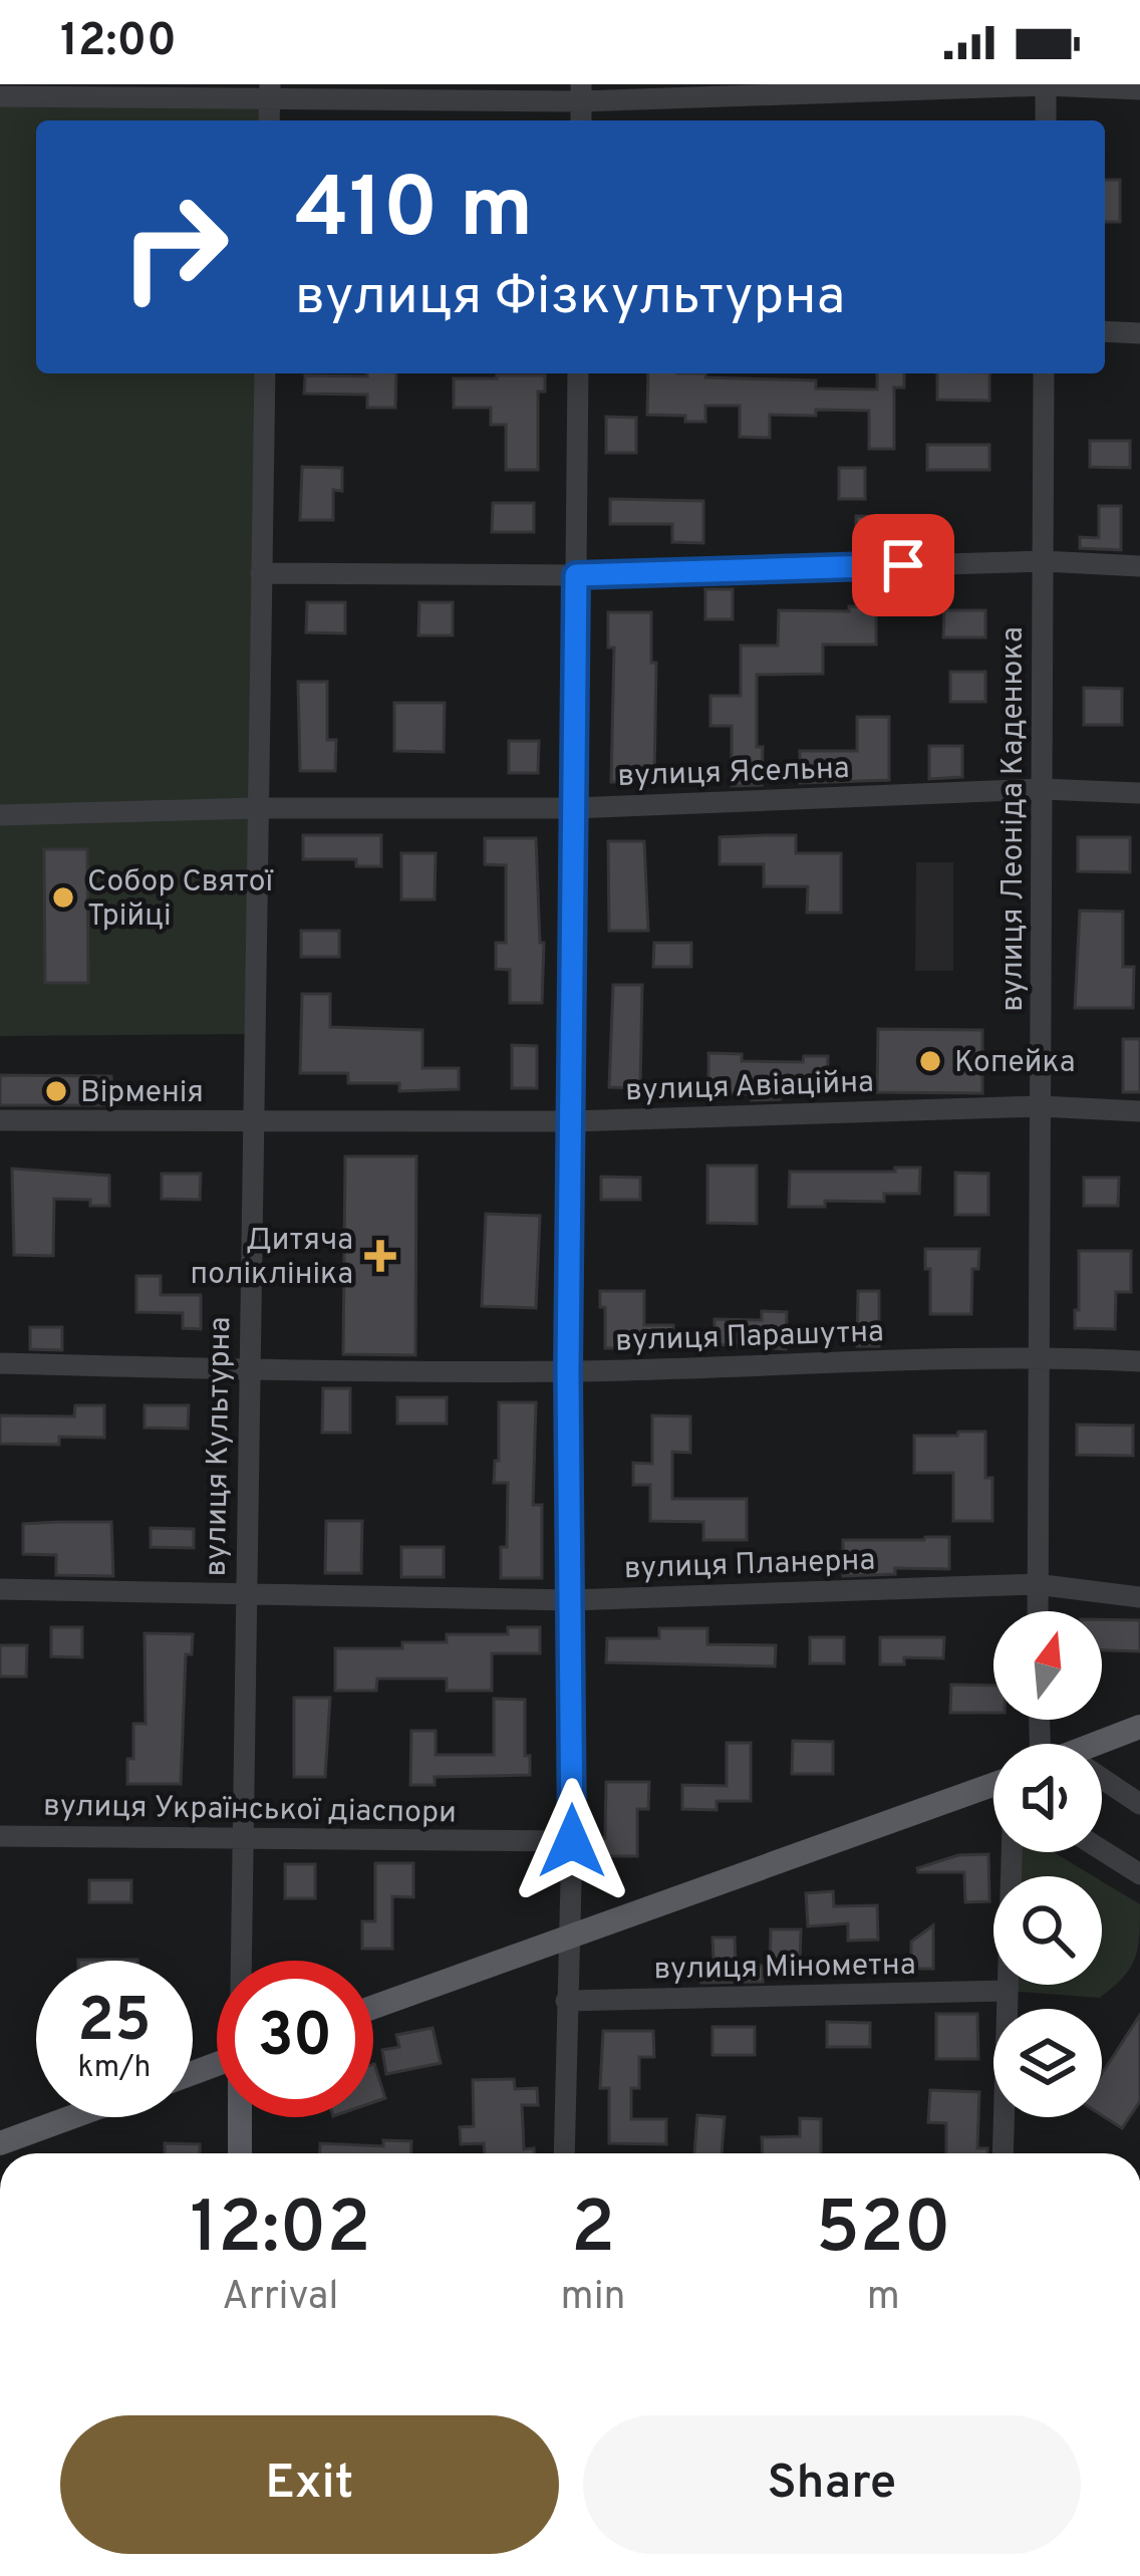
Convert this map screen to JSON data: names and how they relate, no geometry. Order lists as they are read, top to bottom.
{
  "streets": {
    "main road": ["вулиця Культурна"],
    "street": [
      "вулиця Ясельна",
      "вулиця Леоніда Каденюка",
      "вулиця Авіаційна",
      "вулиця Парашутна",
      "вулиця Планерна",
      "вулиця Української діаспори",
      "вулиця Мінометна"
    ]
  },
  "crossings": [
    ["вулиця Ясельна", "вулиця Леоніда Каденюка"],
    ["вулиця Ясельна", "вулиця Культурна"],
    ["вулиця Леоніда Каденюка", "вулиця Авіаційна"],
    ["вулиця Леоніда Каденюка", "вулиця Парашутна"],
    ["вулиця Леоніда Каденюка", "вулиця Планерна"],
    ["вулиця Авіаційна", "вулиця Культурна"],
    ["вулиця Парашутна", "вулиця Культурна"],
    ["вулиця Культурна", "вулиця Планерна"],
    ["вулиця Культурна", "вулиця Української діаспори"]
  ],
  "places": {
    "other": ["Собор Святої Трійці", "Копейка", "Вірменія"],
    "health": ["Дитяча поліклініка"]
  },
  "north": "top",
  "page": {
    "status": "12:00",
    "turn": ["410 m", "вулиця Фізкультурна"],
    "speed": "25 km/h",
    "limit": "30",
    "eta": [
      "12:02",
      "Arrival",
      "2",
      "min",
      "520",
      "m"
    ],
    "buttons": ["Exit", "Share"]
  }
}
